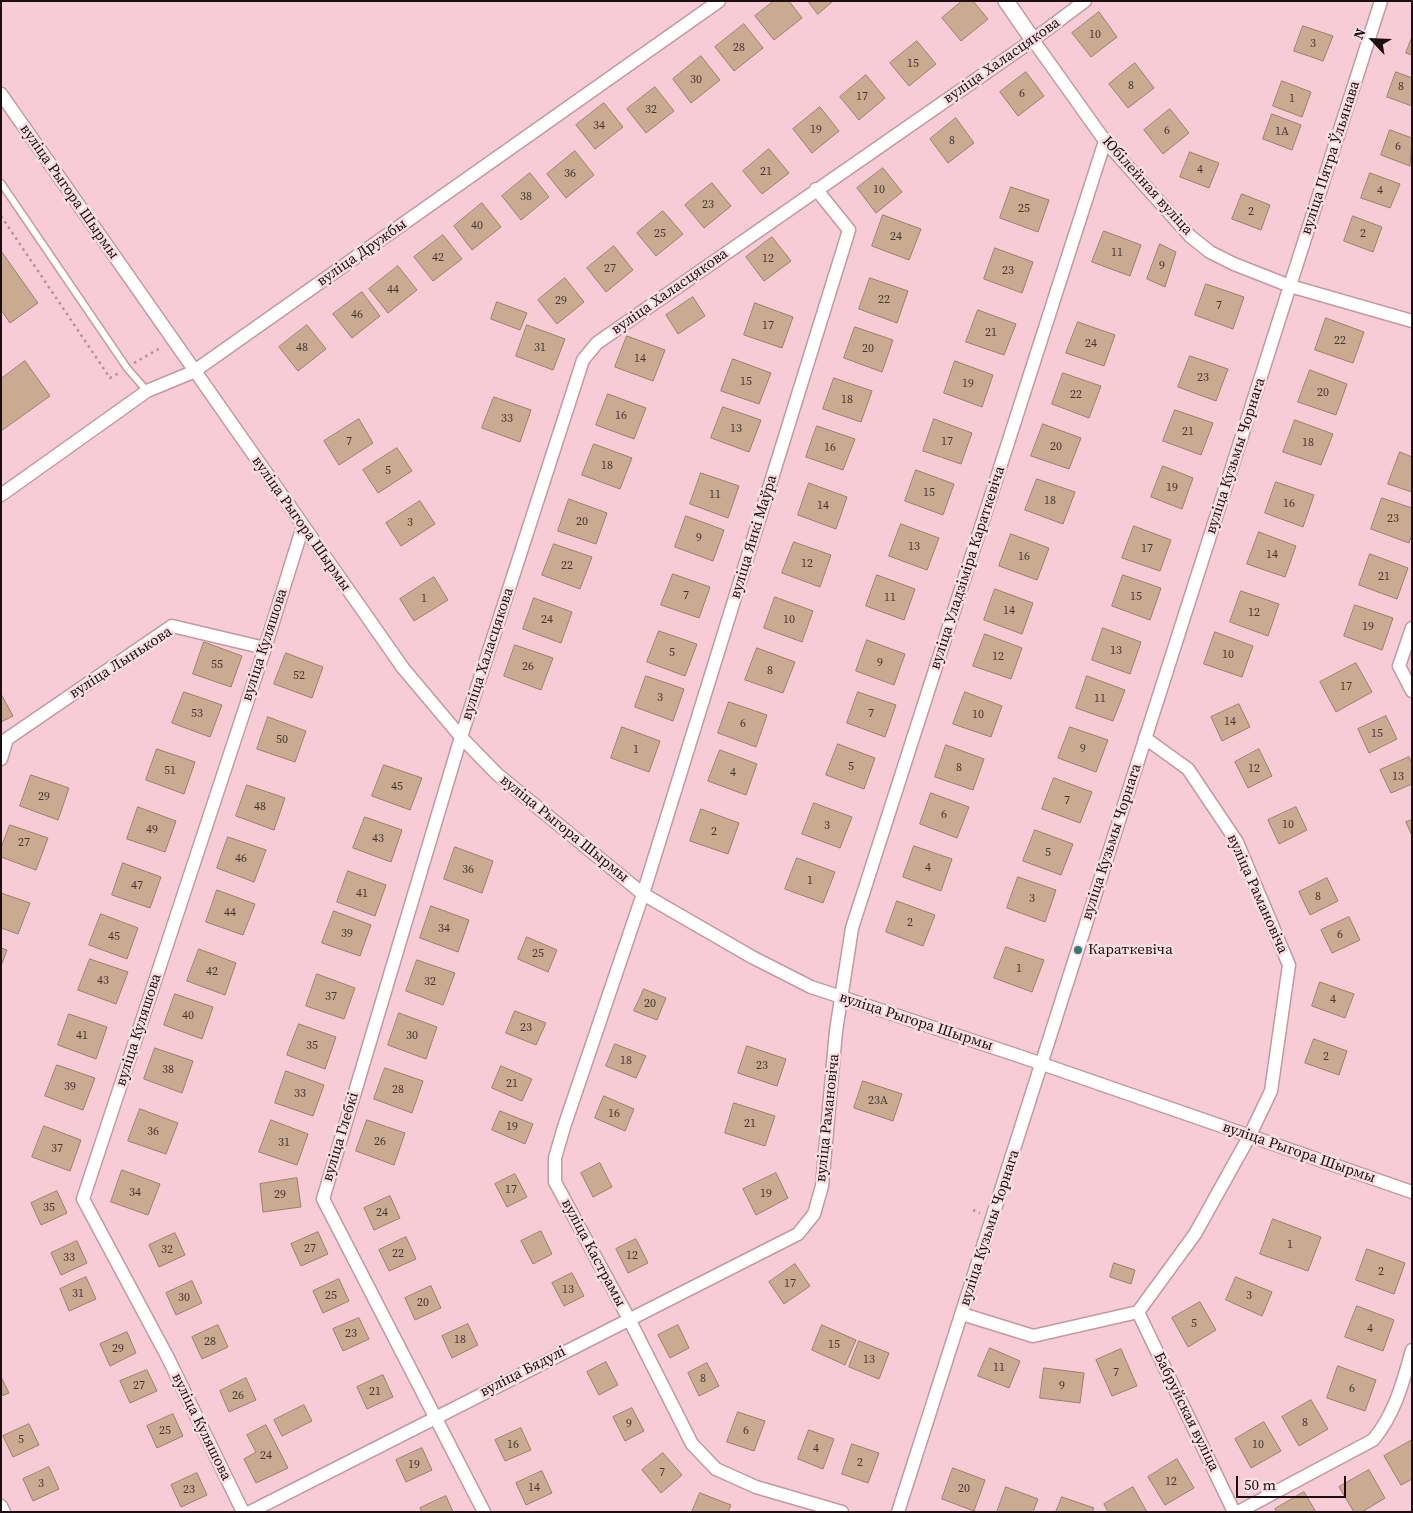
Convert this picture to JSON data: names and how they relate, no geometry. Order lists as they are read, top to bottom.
{
  "streets": {
    "street": [
      "вуліца Халасцякова",
      "вуліца Пятра Ўльянава",
      "Юбілейная вуліца",
      "вуліца Рыгора Шырмы",
      "вуліца Дружбы",
      "вуліца Кузьмы Чорнага",
      "вуліца Янкі Маўра",
      "вуліца Уладзіміра Караткевіча",
      "вуліца Куляшова",
      "вуліца Лынькова",
      "вуліца Рамановіча",
      "вуліца Глебкі",
      "вуліца Кастрамы",
      "вуліца Бядулі",
      "Бабруйская вуліца"
    ]
  },
  "crossings": [
    ["вуліца Халасцякова", "Юбілейная вуліца"],
    ["вуліца Халасцякова", "вуліца Рыгора Шырмы"],
    ["вуліца Халасцякова", "вуліца Янкі Маўра"],
    ["вуліца Халасцякова", "вуліца Глебкі"],
    ["вуліца Пятра Ўльянава", "Юбілейная вуліца"],
    ["вуліца Пятра Ўльянава", "вуліца Кузьмы Чорнага"],
    ["Юбілейная вуліца", "вуліца Кузьмы Чорнага"],
    ["Юбілейная вуліца", "вуліца Уладзіміра Караткевіча"],
    ["вуліца Рыгора Шырмы", "вуліца Дружбы"],
    ["вуліца Рыгора Шырмы", "вуліца Кузьмы Чорнага"],
    ["вуліца Рыгора Шырмы", "вуліца Янкі Маўра"],
    ["вуліца Рыгора Шырмы", "вуліца Уладзіміра Караткевіча"],
    ["вуліца Рыгора Шырмы", "вуліца Куляшова"],
    ["вуліца Рыгора Шырмы", "вуліца Рамановіча"],
    ["вуліца Рыгора Шырмы", "вуліца Глебкі"],
    ["вуліца Рыгора Шырмы", "вуліца Кастрамы"],
    ["вуліца Кузьмы Чорнага", "вуліца Рамановіча"],
    ["вуліца Янкі Маўра", "вуліца Кастрамы"],
    ["вуліца Уладзіміра Караткевіча", "вуліца Рамановіча"],
    ["вуліца Куляшова", "вуліца Лынькова"],
    ["вуліца Рамановіча", "вуліца Бядулі"],
    ["вуліца Рамановіча", "Бабруйская вуліца"],
    ["вуліца Глебкі", "вуліца Бядулі"],
    ["вуліца Кастрамы", "вуліца Бядулі"]
  ],
  "places": ["Караткевіча"],
  "house_numbers": [
    "10",
    "3",
    "28",
    "15",
    "30",
    "8",
    "8",
    "6",
    "17",
    "1",
    "32",
    "34",
    "19",
    "6",
    "1А",
    "8",
    "6",
    "4",
    "21",
    "36",
    "10",
    "4",
    "38",
    "23",
    "25",
    "2",
    "40",
    "25",
    "2",
    "24",
    "11",
    "42",
    "12",
    "9",
    "27",
    "23",
    "44",
    "22",
    "29",
    "7",
    "46",
    "17",
    "21",
    "22",
    "24",
    "48",
    "31",
    "20",
    "14",
    "23",
    "15",
    "19",
    "20",
    "22",
    "18",
    "16",
    "33",
    "13",
    "21",
    "7",
    "17",
    "18",
    "20",
    "16",
    "18",
    "5",
    "19",
    "15",
    "11",
    "18",
    "16",
    "14",
    "23",
    "20",
    "3",
    "9",
    "13",
    "17",
    "14",
    "16",
    "12",
    "22",
    "21",
    "7",
    "15",
    "11",
    "1",
    "14",
    "12",
    "24",
    "10",
    "19",
    "13",
    "5",
    "10",
    "12",
    "9",
    "55",
    "26",
    "8",
    "52",
    "17",
    "3",
    "11",
    "53",
    "7",
    "10",
    "14",
    "6",
    "15",
    "50",
    "9",
    "1",
    "5",
    "8",
    "12",
    "51",
    "4",
    "13",
    "45",
    "29",
    "7",
    "48",
    "6",
    "10",
    "3",
    "49",
    "2",
    "43",
    "27",
    "5",
    "46",
    "4",
    "36",
    "1",
    "47",
    "41",
    "8",
    "3",
    "44",
    "2",
    "34",
    "39",
    "6",
    "45",
    "25",
    "1",
    "42",
    "43",
    "32",
    "37",
    "4",
    "20",
    "40",
    "23",
    "41",
    "30",
    "35",
    "2",
    "18",
    "23",
    "38",
    "21",
    "39",
    "28",
    "33",
    "23А",
    "16",
    "21",
    "19",
    "36",
    "26",
    "31",
    "37",
    "17",
    "34",
    "19",
    "29",
    "35",
    "24",
    "1",
    "27",
    "32",
    "22",
    "12",
    "33",
    "2",
    "17",
    "13",
    "31",
    "25",
    "3",
    "30",
    "20",
    "5",
    "4",
    "23",
    "18",
    "28",
    "15",
    "29",
    "13",
    "11",
    "7",
    "8",
    "27",
    "9",
    "6",
    "21",
    "26",
    "8",
    "9",
    "25",
    "6",
    "5",
    "16",
    "10",
    "4",
    "24",
    "2",
    "19",
    "7",
    "12",
    "3",
    "14",
    "20",
    "23"
  ],
  "scale_bar": "50 m",
  "north": "top left"
}
